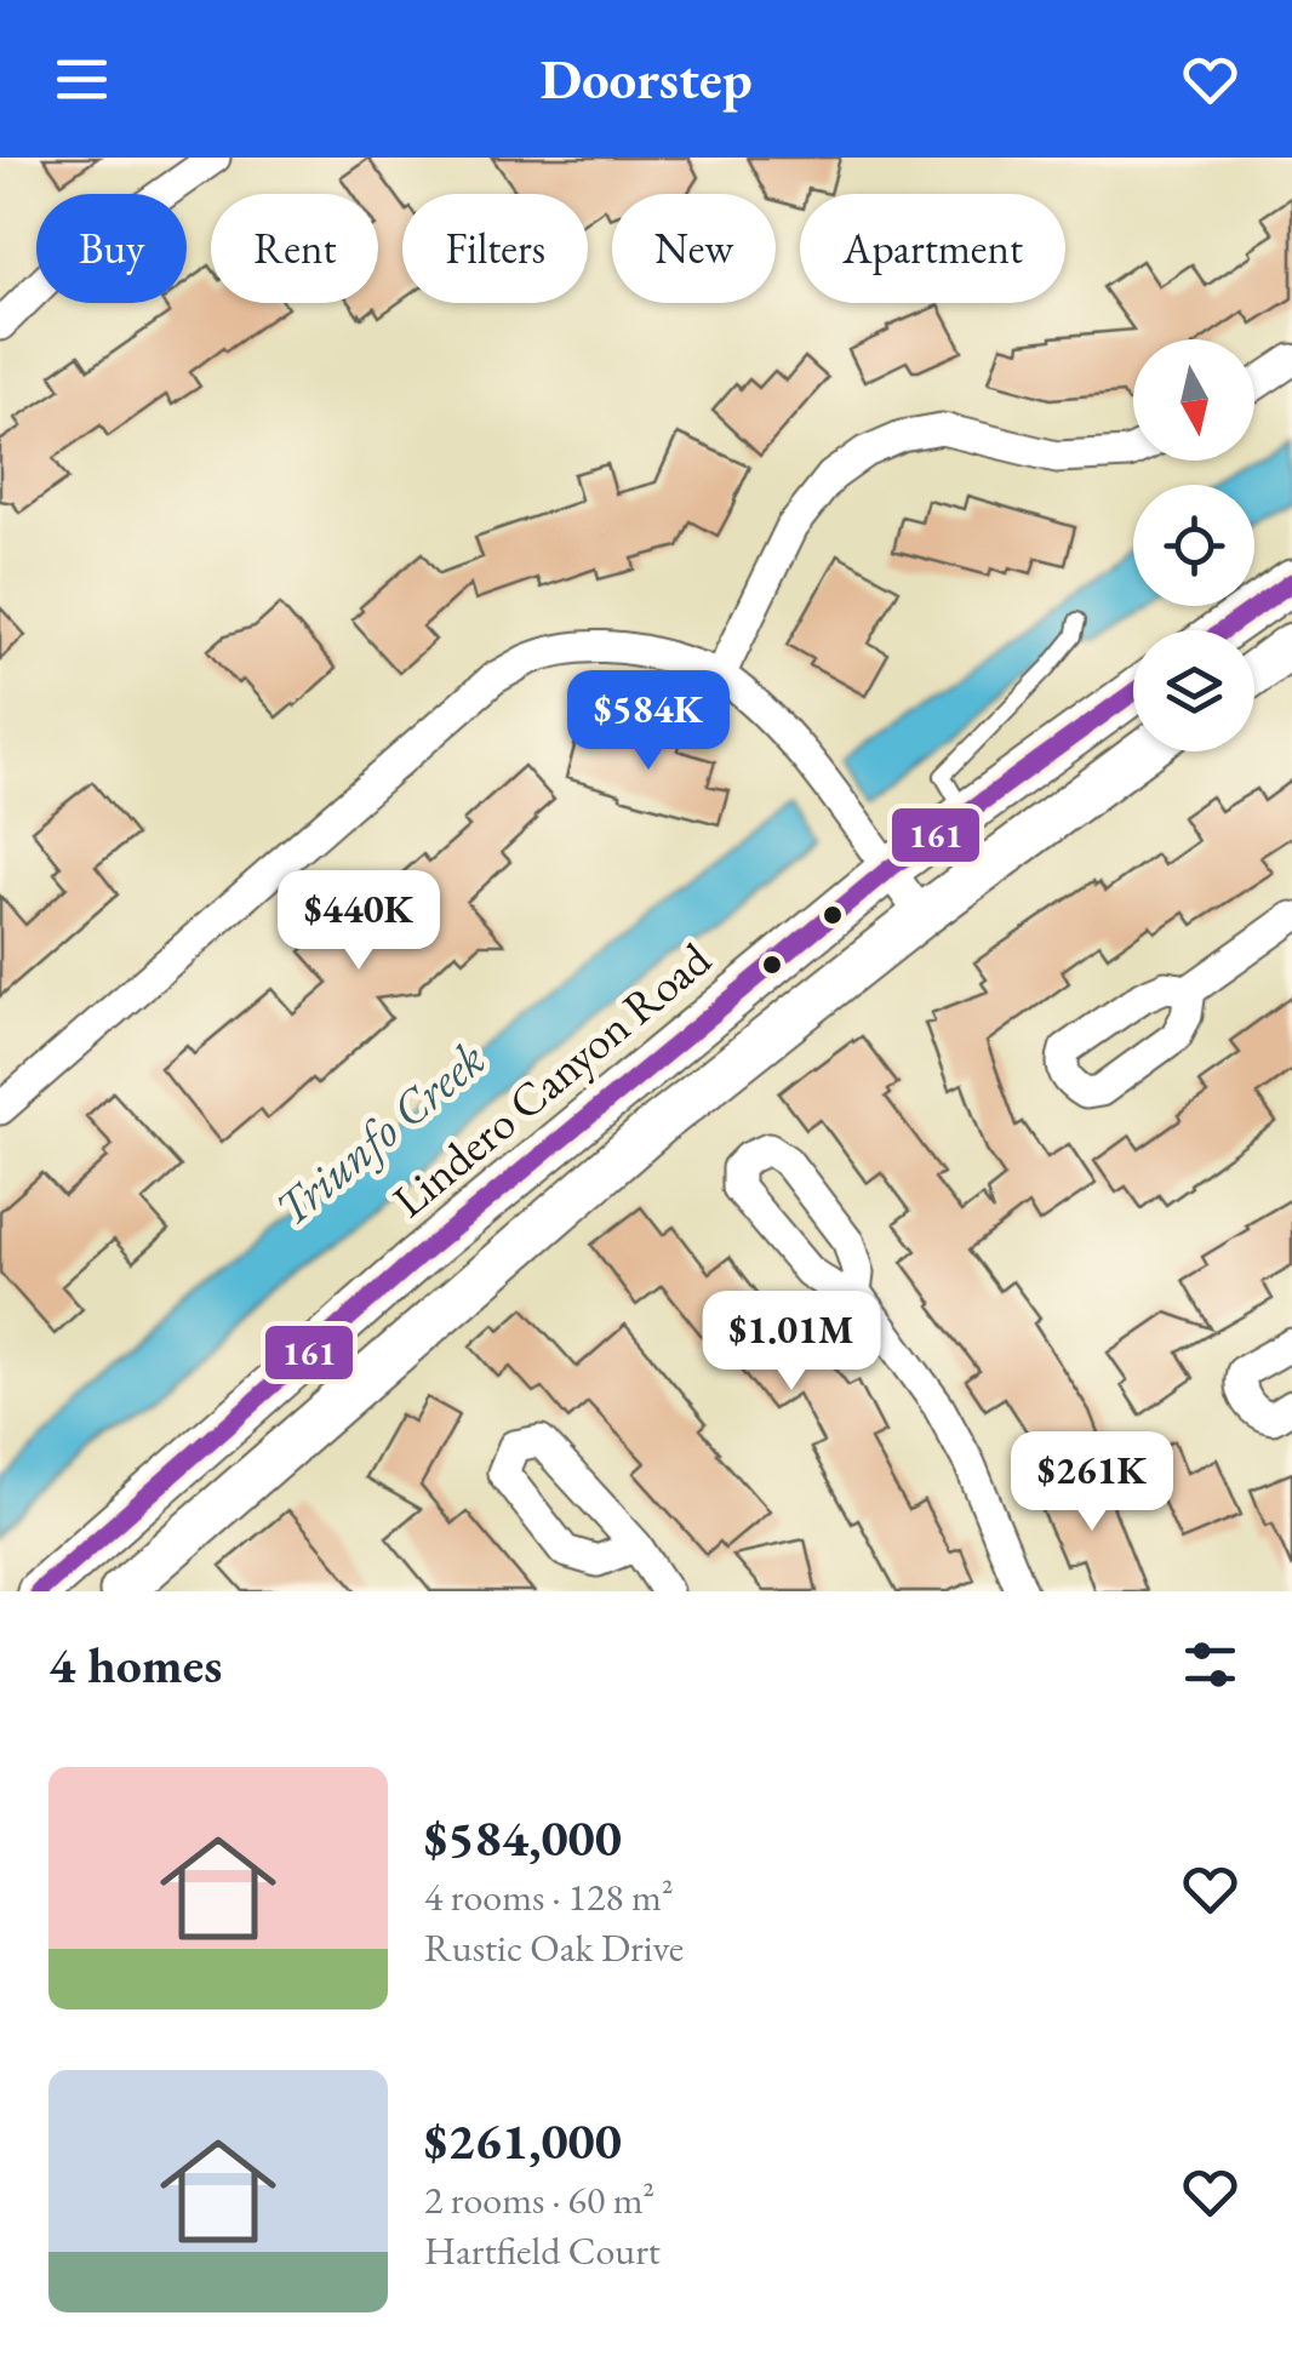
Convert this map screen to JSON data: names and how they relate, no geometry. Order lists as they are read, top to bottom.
{
  "streets": {
    "street": ["Lindero Canyon Road"]
  },
  "water": ["Triunfo Creek"],
  "lines": ["transit line 161"],
  "north": "bottom",
  "page": {
    "header": "Doorstep",
    "chip": [
      "Buy",
      "Rent",
      "Filters",
      "New",
      "Apartment"
    ],
    "price": [
      "$584K",
      "$440K",
      "$1.01M",
      "$261K"
    ],
    "heading": "4 homes",
    "list": [
      {
        "name": "$584,000",
        "note": "4 rooms · 128 m² · Rustic Oak Drive"
      },
      {
        "name": "$261,000",
        "note": "2 rooms · 60 m² · Hartfield Court"
      }
    ]
  }
}
